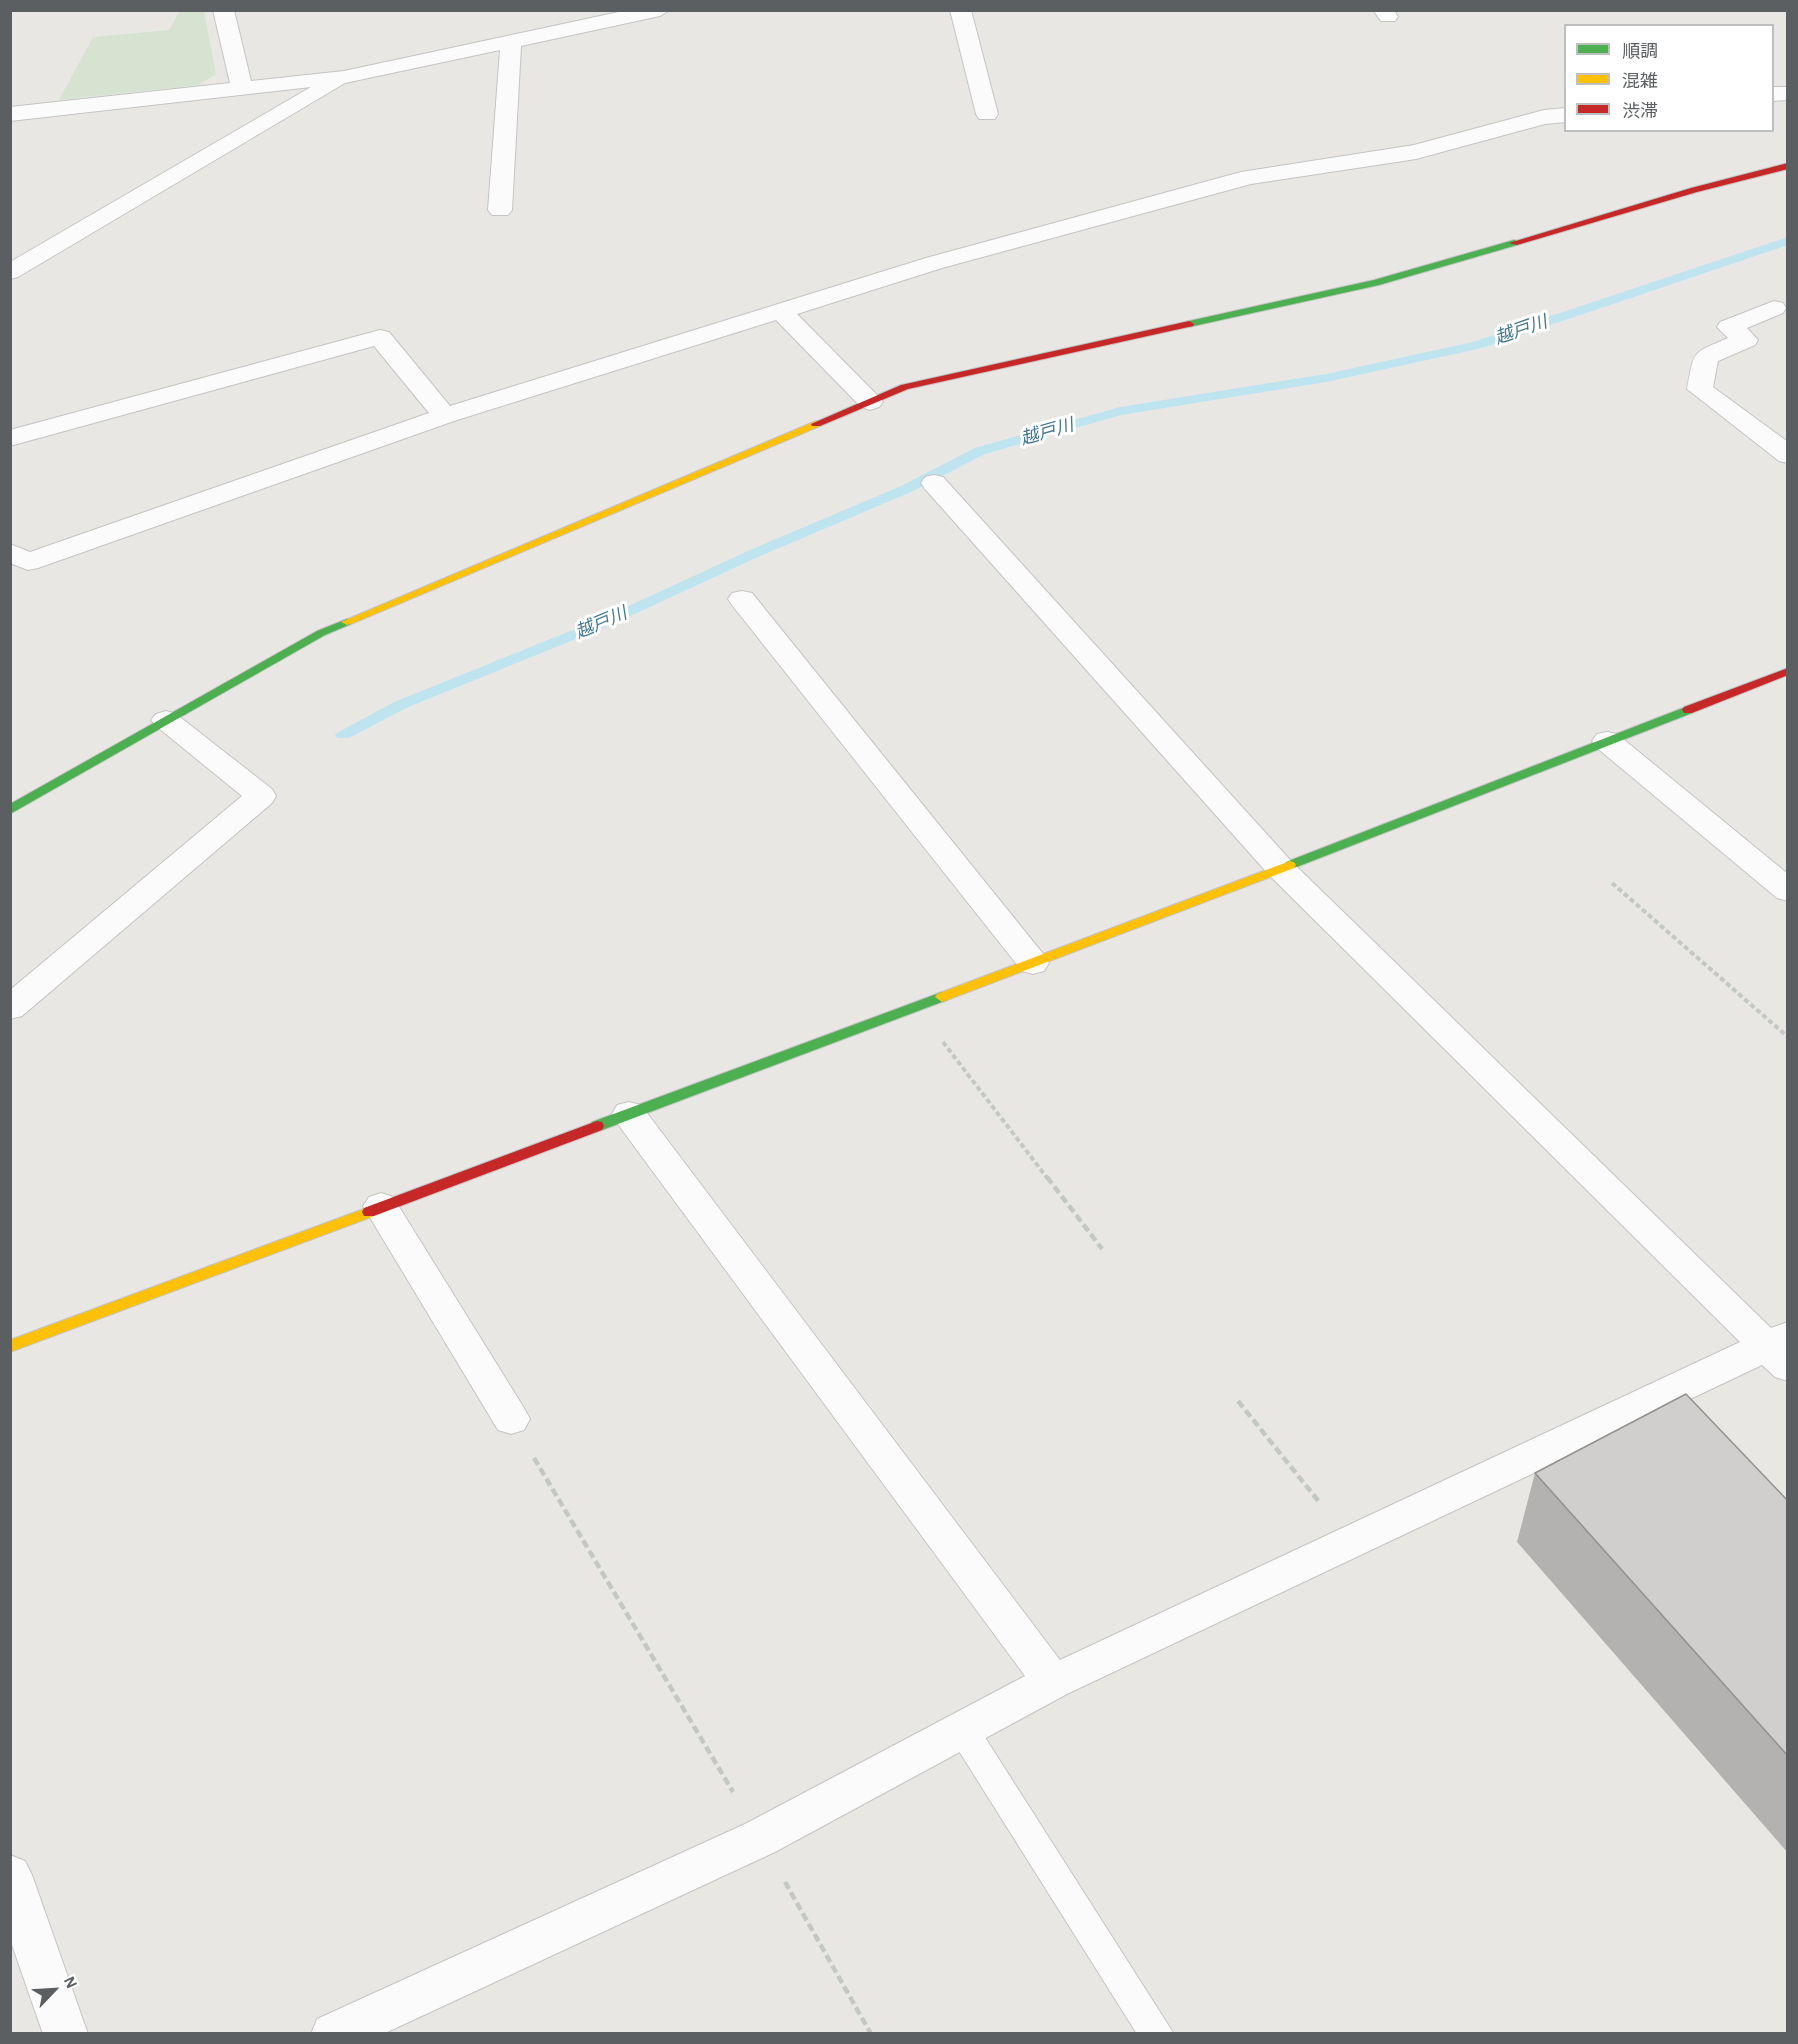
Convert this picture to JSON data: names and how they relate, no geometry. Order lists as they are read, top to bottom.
{
  "water": ["越戸川"],
  "legend": ["順調", "混雑", "渋滞"],
  "north": "top right"
}
